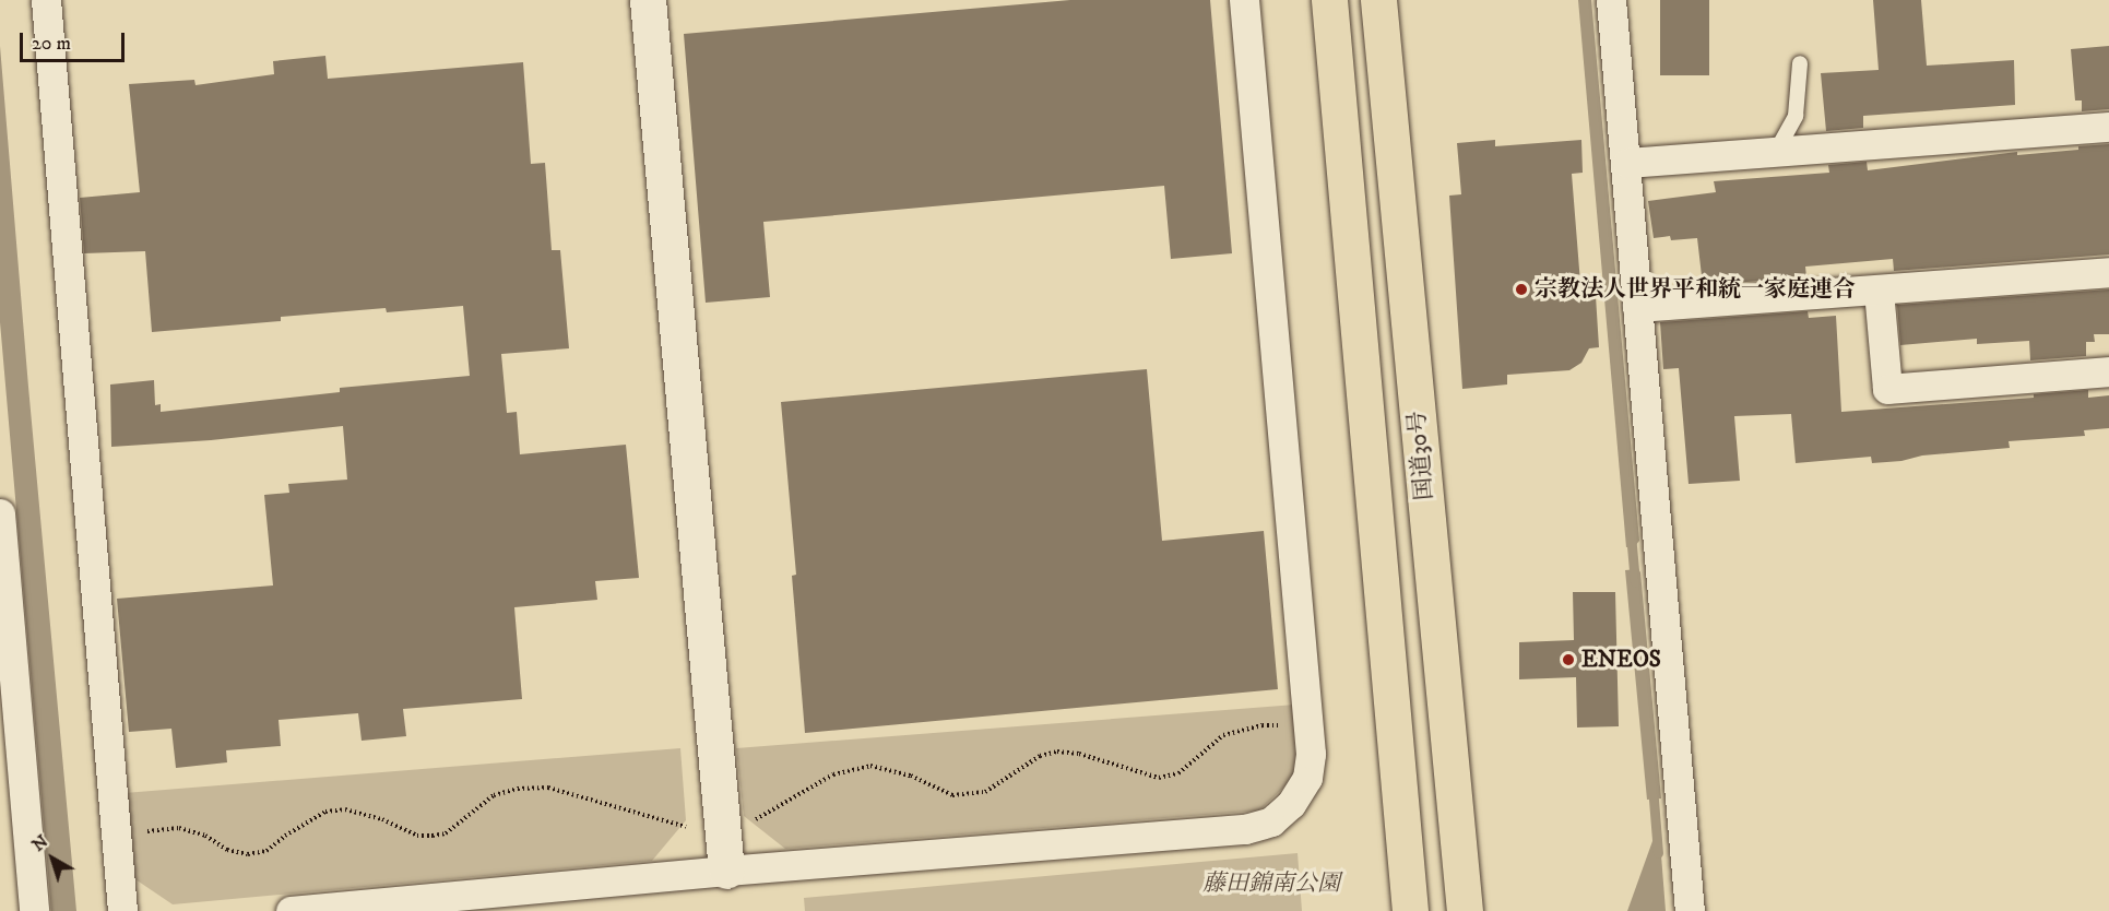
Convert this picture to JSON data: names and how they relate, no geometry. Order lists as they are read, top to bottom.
{
  "streets": {
    "highway": ["国道30号"]
  },
  "parks": ["藤田錦南公園"],
  "places": ["宗教法人世界平和統一家庭連合", "ENEOS"],
  "scale_bar": "20 m",
  "north": "top left"
}
